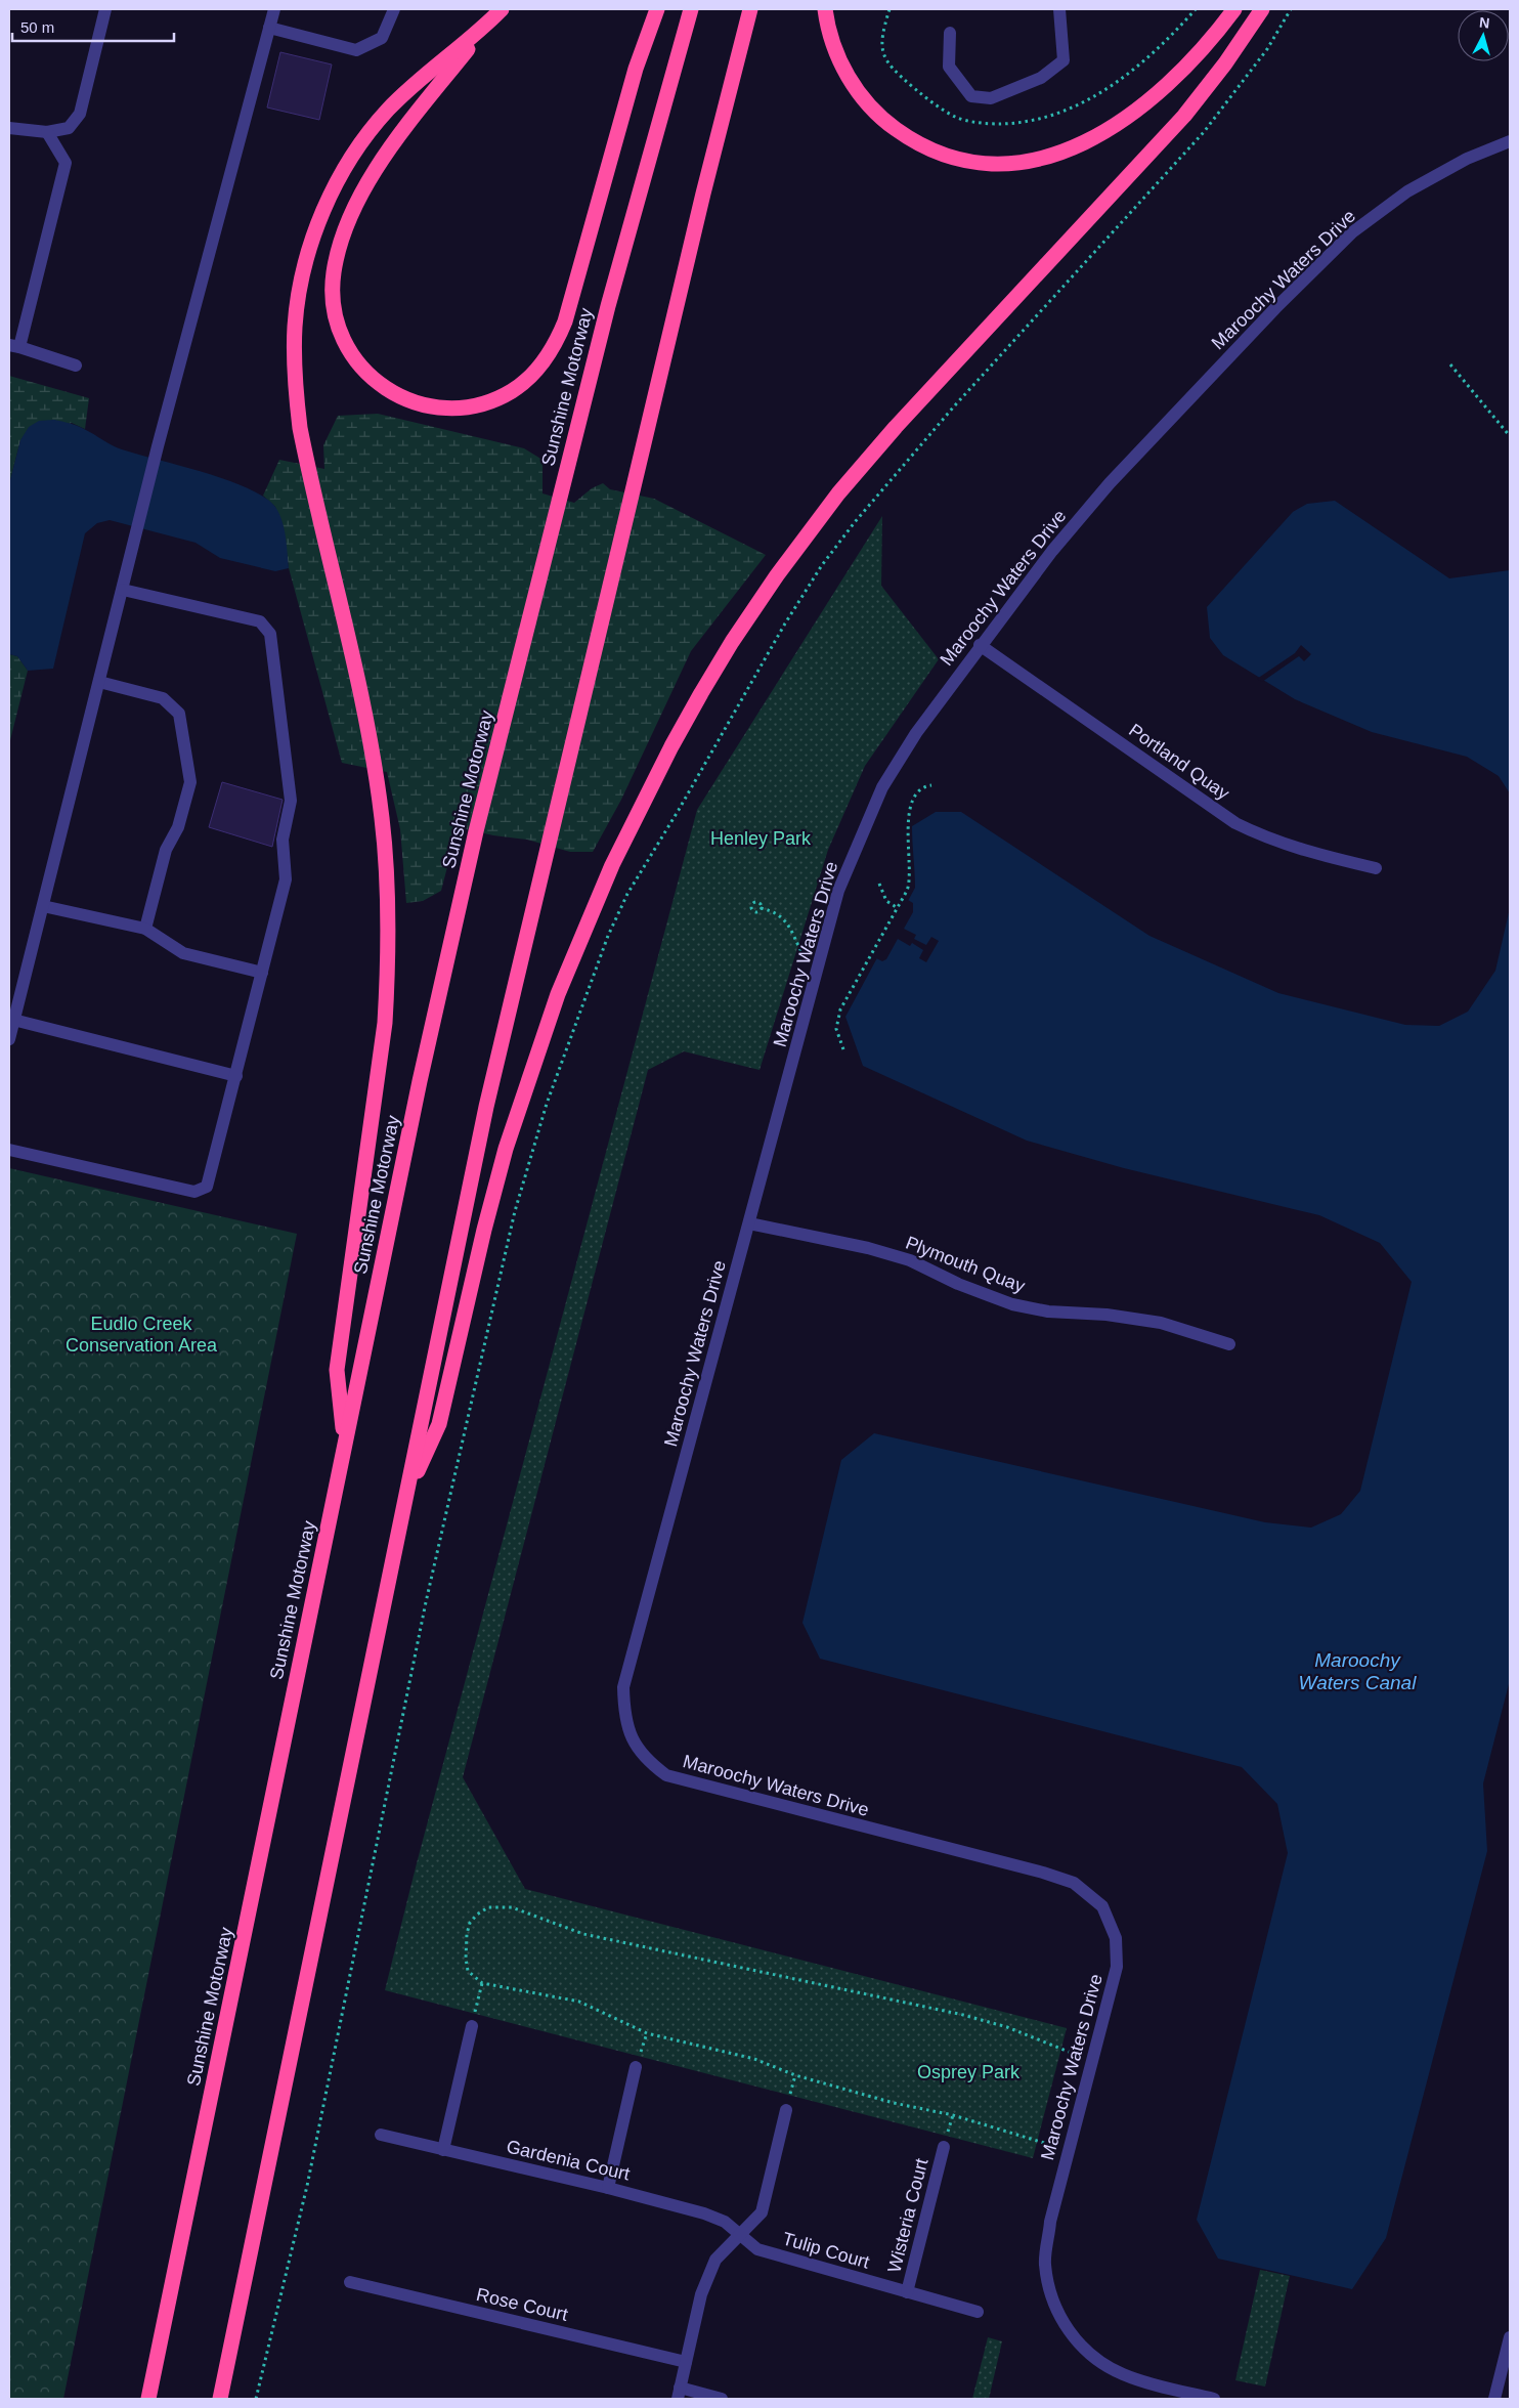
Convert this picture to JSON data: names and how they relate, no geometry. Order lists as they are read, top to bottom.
{
  "streets": {
    "highway": ["Sunshine Motorway"],
    "street": [
      "Maroochy Waters Drive",
      "Portland Quay",
      "Plymouth Quay",
      "Gardenia Court",
      "Wisteria Court",
      "Tulip Court",
      "Rose Court"
    ]
  },
  "crossings": [
    ["Maroochy Waters Drive", "Portland Quay"],
    ["Maroochy Waters Drive", "Plymouth Quay"],
    ["Gardenia Court", "Tulip Court"],
    ["Wisteria Court", "Tulip Court"]
  ],
  "water": ["Maroochy Waters Canal"],
  "parks": ["Henley Park", "Eudlo Creek Conservation Area", "Osprey Park"],
  "scale_bar": "50 m",
  "north": "top"
}
